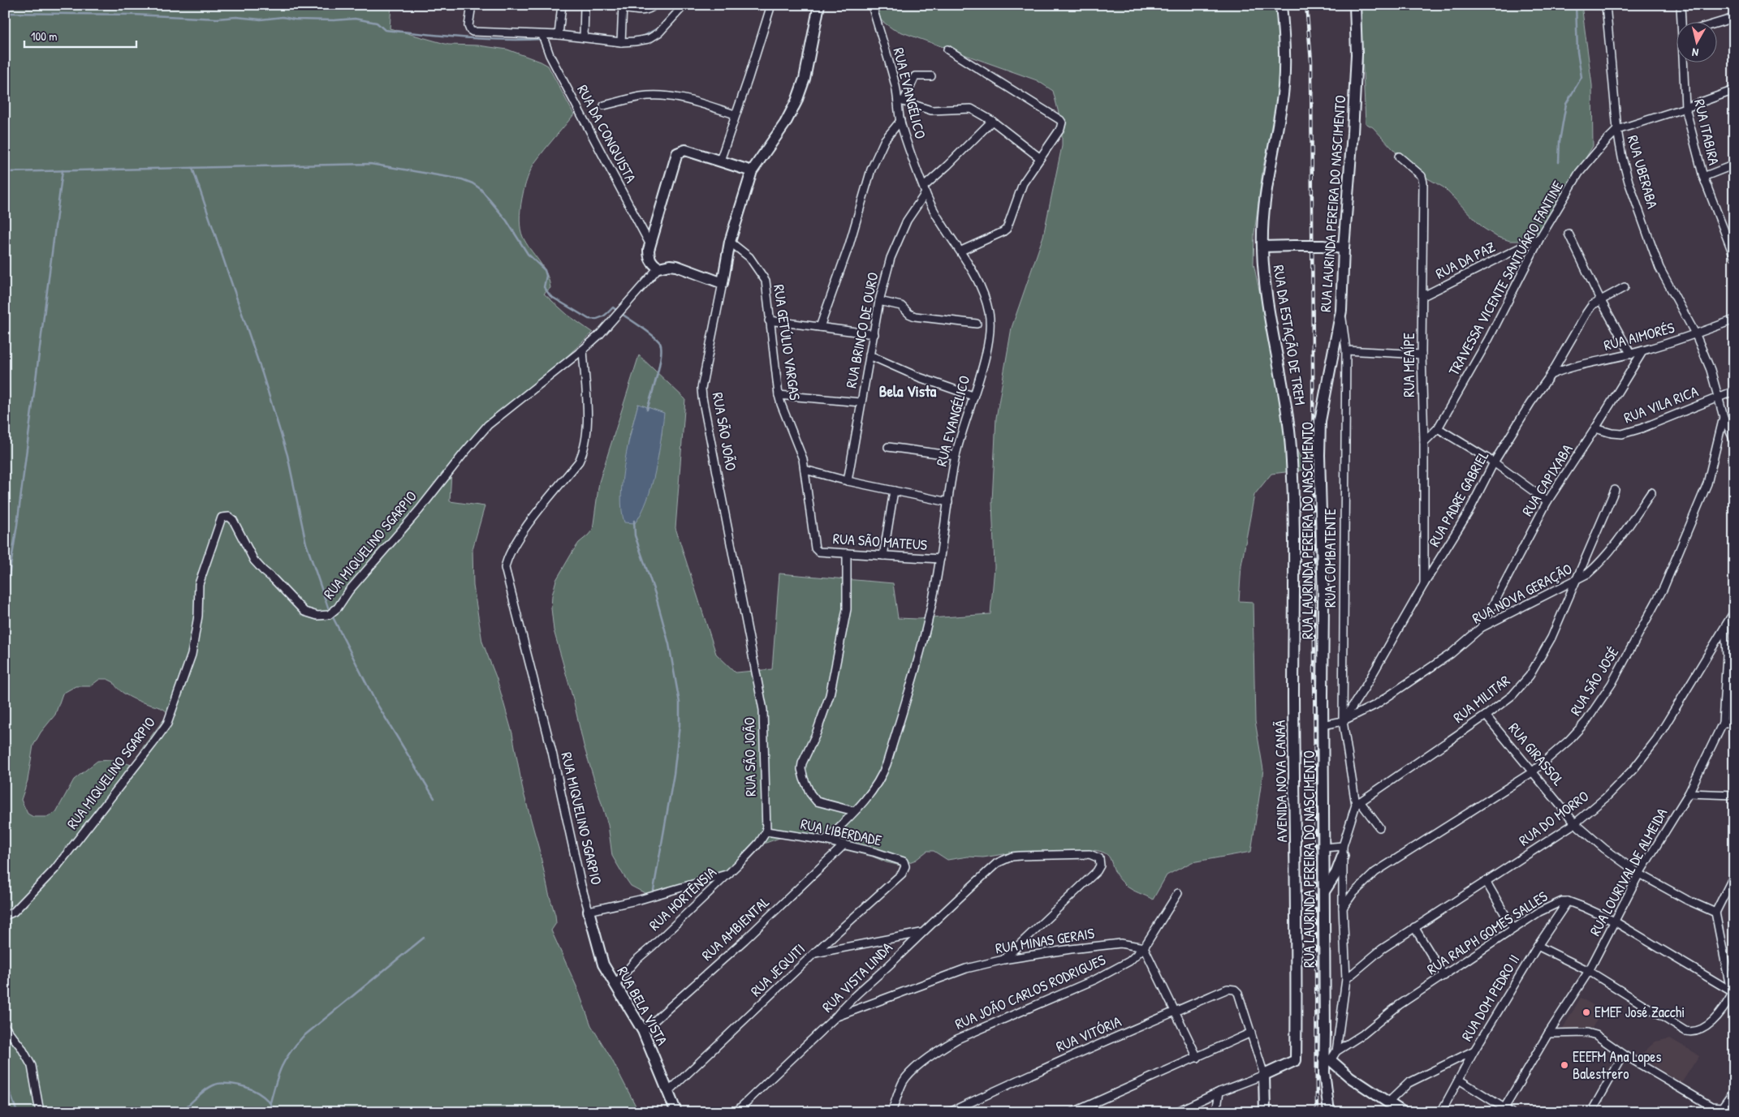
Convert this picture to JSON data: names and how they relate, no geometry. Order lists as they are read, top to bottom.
{
  "streets": {
    "street": [
      "RUA EVANGÉLICO",
      "RUA ITABIRA",
      "RUA DA CONQUISTA",
      "RUA UBERABA",
      "RUA LAURINDA PEREIRA DO NASCIMENTO",
      "RUA DA PAZ",
      "TRAVESSA VICENTE SANTUÁRIO FANTINE",
      "RUA BRINCO DE OURO",
      "RUA DA ESTAÇÃO DE TREM",
      "RUA AIMORÉS",
      "RUA GETÚLIO VARGAS",
      "RUA MEAÍPE",
      "RUA VILA RICA",
      "RUA SÃO JOÃO",
      "RUA CAPIXABA",
      "RUA PADRE GABRIEL",
      "RUA SÃO MATEUS",
      "RUA MIQUELINO SGARPIO",
      "RUA COMBATENTE",
      "RUA NOVA GERAÇÃO",
      "RUA SÃO JOSÉ",
      "RUA MILITAR",
      "RUA GIRASSOL",
      "AVENIDA NOVA CANAÃ",
      "RUA DO MORRO",
      "RUA LIBERDADE",
      "RUA LOURIVAL DE ALMEIDA",
      "RUA HORTÊNSIA",
      "RUA AMBIENTAL",
      "RUA RALPH GOMES SALLES",
      "RUA MINAS GERAIS",
      "RUA JEQUITI",
      "RUA VISTA LINDA",
      "RUA JOÃO CARLOS RODRIGUES",
      "RUA DOM PEDRO II",
      "RUA BELA VISTA",
      "RUA VITÓRIA"
    ]
  },
  "crossings": [
    ["RUA EVANGÉLICO", "RUA BRINCO DE OURO"],
    ["RUA EVANGÉLICO", "RUA SÃO MATEUS"],
    ["RUA EVANGÉLICO", "RUA LIBERDADE"],
    ["RUA UBERABA", "TRAVESSA VICENTE SANTUÁRIO FANTINE"],
    ["RUA UBERABA", "RUA AIMORÉS"],
    ["RUA UBERABA", "RUA VILA RICA"],
    ["RUA UBERABA", "RUA SÃO JOSÉ"],
    ["RUA LAURINDA PEREIRA DO NASCIMENTO", "RUA COMBATENTE"],
    ["RUA LAURINDA PEREIRA DO NASCIMENTO", "RUA RALPH GOMES SALLES"],
    ["RUA DA PAZ", "TRAVESSA VICENTE SANTUÁRIO FANTINE"],
    ["RUA DA PAZ", "RUA MEAÍPE"],
    ["TRAVESSA VICENTE SANTUÁRIO FANTINE", "RUA MEAÍPE"],
    ["RUA DA ESTAÇÃO DE TREM", "AVENIDA NOVA CANAÃ"],
    ["RUA AIMORÉS", "RUA CAPIXABA"],
    ["RUA AIMORÉS", "RUA PADRE GABRIEL"],
    ["RUA GETÚLIO VARGAS", "RUA SÃO JOÃO"],
    ["RUA GETÚLIO VARGAS", "RUA SÃO MATEUS"],
    ["RUA MEAÍPE", "RUA PADRE GABRIEL"],
    ["RUA VILA RICA", "RUA CAPIXABA"],
    ["RUA SÃO JOÃO", "RUA LIBERDADE"],
    ["RUA SÃO JOÃO", "RUA HORTÊNSIA"],
    ["RUA CAPIXABA", "RUA NOVA GERAÇÃO"],
    ["RUA PADRE GABRIEL", "RUA COMBATENTE"],
    ["RUA PADRE GABRIEL", "RUA NOVA GERAÇÃO"],
    ["RUA MIQUELINO SGARPIO", "RUA BELA VISTA"],
    ["RUA COMBATENTE", "RUA NOVA GERAÇÃO"],
    ["RUA COMBATENTE", "RUA MILITAR"],
    ["RUA NOVA GERAÇÃO", "RUA MILITAR"],
    ["RUA SÃO JOSÉ", "RUA GIRASSOL"],
    ["RUA MILITAR", "RUA GIRASSOL"],
    ["RUA GIRASSOL", "RUA DO MORRO"],
    ["RUA GIRASSOL", "RUA LOURIVAL DE ALMEIDA"],
    ["RUA DO MORRO", "RUA LOURIVAL DE ALMEIDA"],
    ["RUA LIBERDADE", "RUA HORTÊNSIA"],
    ["RUA LIBERDADE", "RUA AMBIENTAL"],
    ["RUA LIBERDADE", "RUA JEQUITI"],
    ["RUA LOURIVAL DE ALMEIDA", "RUA RALPH GOMES SALLES"],
    ["RUA HORTÊNSIA", "RUA BELA VISTA"],
    ["RUA AMBIENTAL", "RUA BELA VISTA"],
    ["RUA RALPH GOMES SALLES", "RUA DOM PEDRO II"],
    ["RUA MINAS GERAIS", "RUA VISTA LINDA"],
    ["RUA MINAS GERAIS", "RUA JOÃO CARLOS RODRIGUES"],
    ["RUA JEQUITI", "RUA BELA VISTA"]
  ],
  "districts": ["Bela Vista"],
  "places": ["EMEF José Zacchi", "EEEFM Ana Lopes Balestrero"],
  "scale_bar": "100 m",
  "north": "bottom"
}
